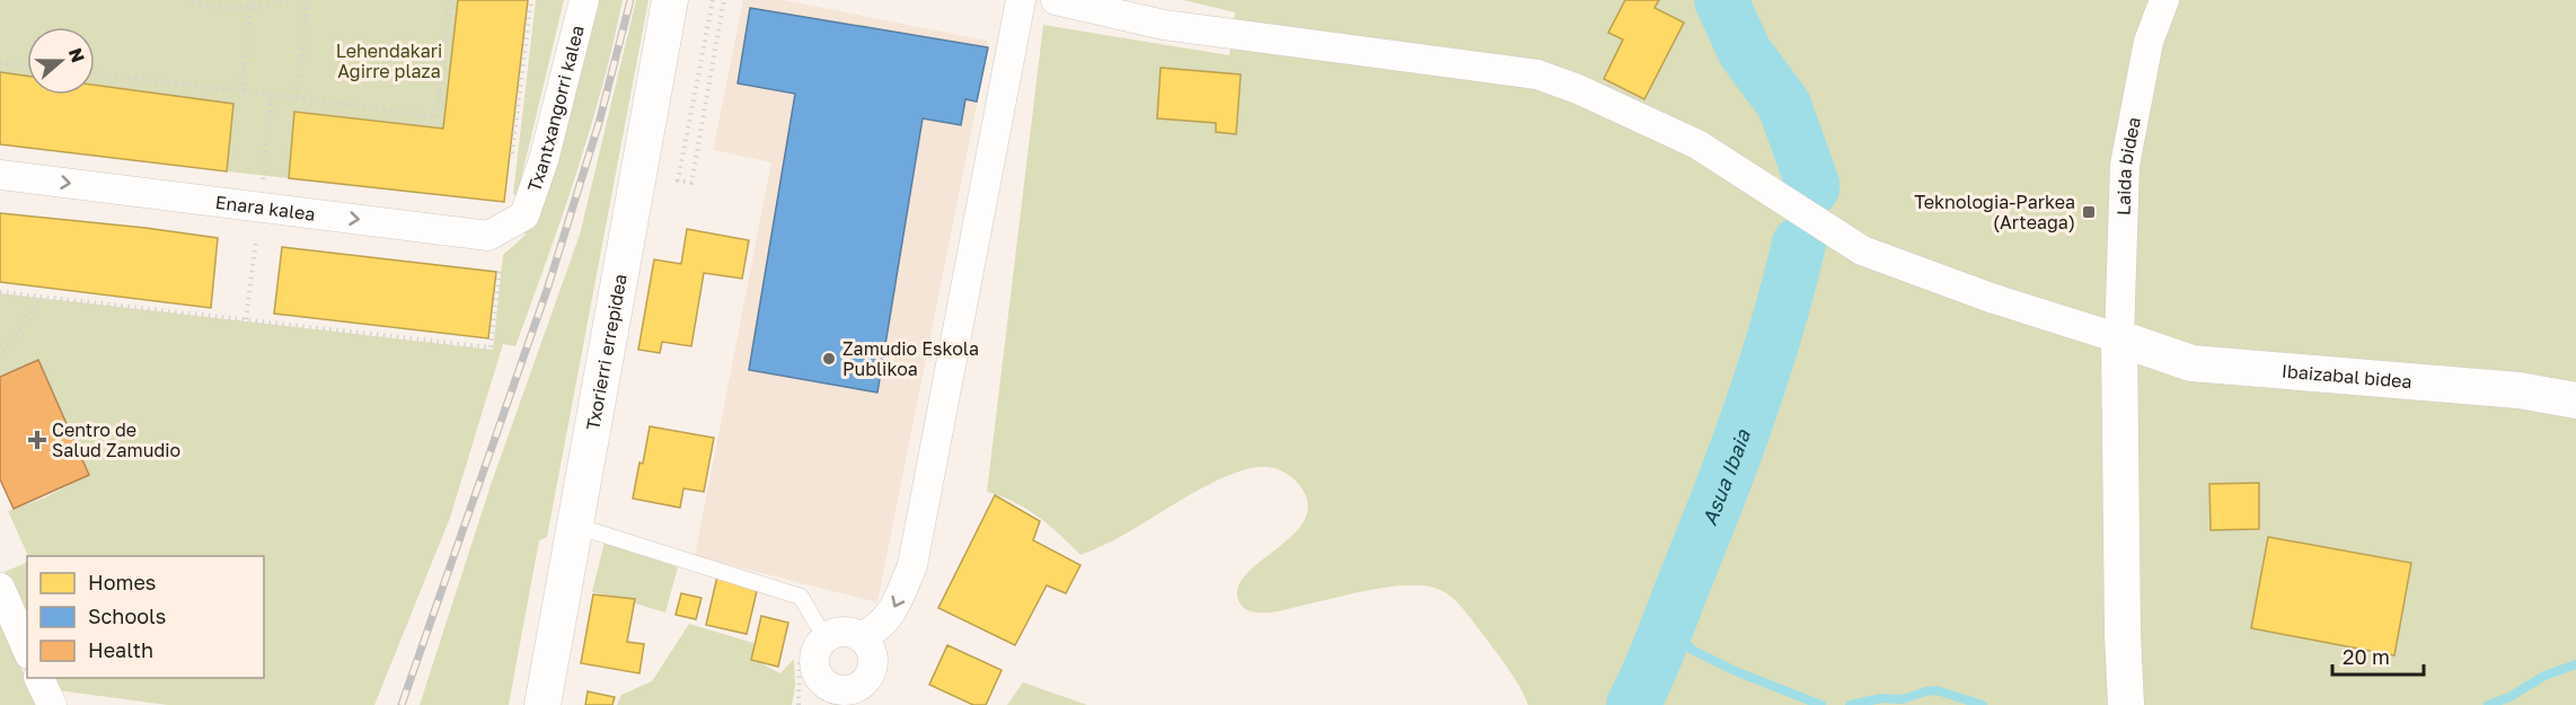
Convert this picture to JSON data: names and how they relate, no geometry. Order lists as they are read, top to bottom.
{
  "streets": {
    "street": [
      "Txantxangorri kalea",
      "Laida bidea",
      "Enara kalea",
      "Txorierri errepidea",
      "Ibaizabal bidea"
    ]
  },
  "crossings": [
    ["Txantxangorri kalea", "Enara kalea"],
    ["Laida bidea", "Ibaizabal bidea"]
  ],
  "one_way": ["Enara kalea"],
  "water": ["Asua Ibaia"],
  "parks": ["Lehendakari Agirre plaza"],
  "places": {
    "transit": ["Teknologia-Parkea (Arteaga)"],
    "other": ["Zamudio Eskola Publikoa"],
    "health": ["Centro de Salud Zamudio"]
  },
  "legend": ["Homes", "Schools", "Health"],
  "scale_bar": "20 m",
  "north": "right"
}
